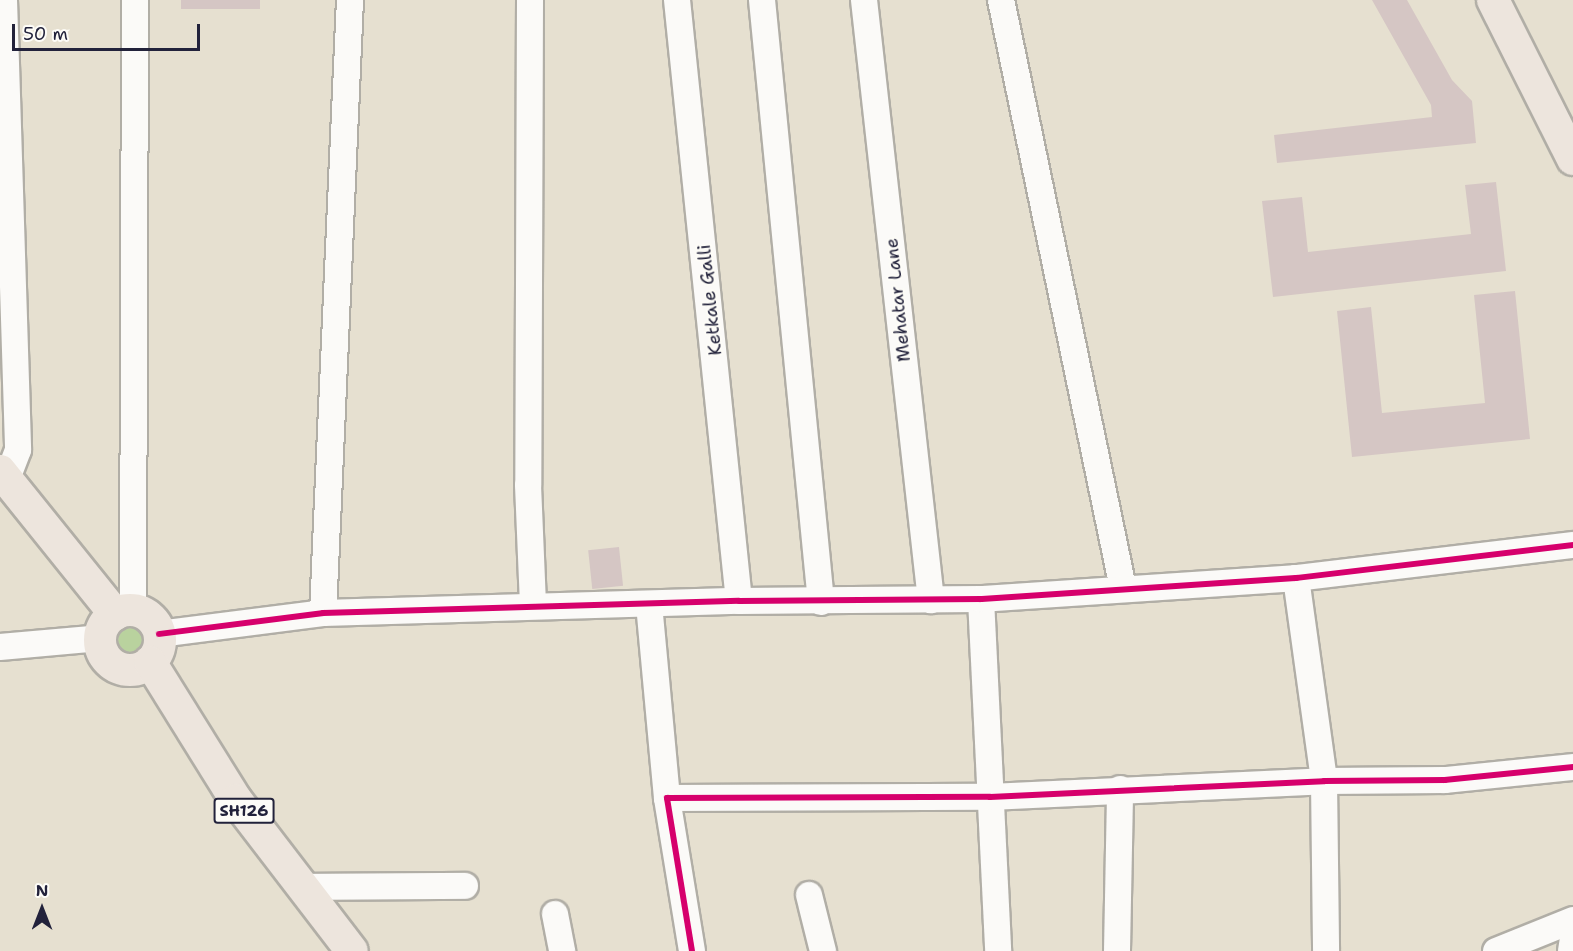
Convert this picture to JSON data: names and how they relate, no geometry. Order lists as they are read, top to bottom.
{
  "streets": {
    "main road": ["SH126"],
    "street": ["Ketkale Galli", "Mehatar Lane"]
  },
  "scale_bar": "50 m",
  "north": "top"
}
